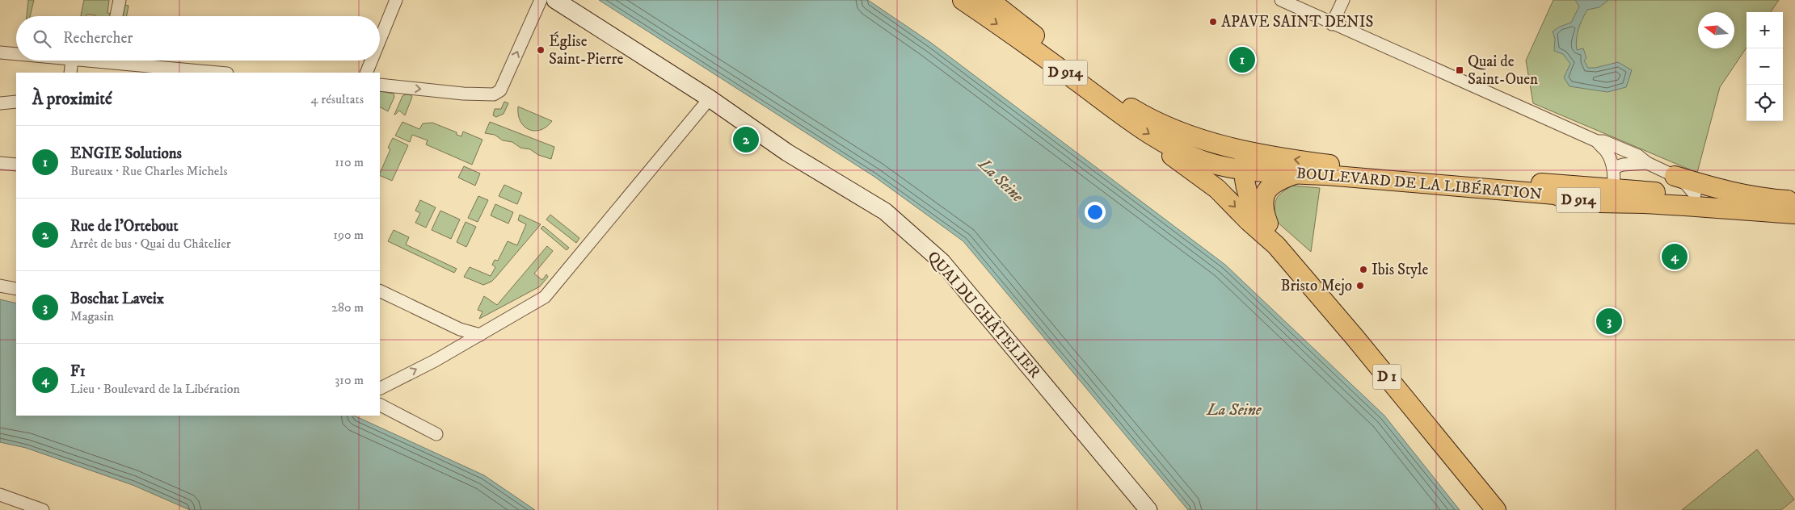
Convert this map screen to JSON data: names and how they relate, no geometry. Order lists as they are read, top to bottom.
{
  "streets": {
    "main road": ["D 914", "BOULEVARD DE LA LIBÉRATION", "D 1"],
    "street": ["QUAI DU CHÂTELIER"]
  },
  "crossings": [
    ["D 914", "BOULEVARD DE LA LIBÉRATION"],
    ["D 914", "D 1"],
    ["BOULEVARD DE LA LIBÉRATION", "D 1"]
  ],
  "water": ["La Seine"],
  "places": {
    "other": [
      "APAVE SAINT DENIS",
      "Église Saint-Pierre",
      "Ibis Style",
      "Bristo Mejo"
    ],
    "transit": ["Quai de Saint-Ouen"]
  },
  "north": "left",
  "page": {
    "map_buttons": ["+", "−"],
    "search": "Rechercher",
    "pins": [
      "1",
      "2",
      "4",
      "3"
    ],
    "heading": ["À proximité", "4 résultats"],
    "list": [
      {
        "mark": "1",
        "name": "ENGIE Solutions",
        "note": "Bureaux · Rue Charles Michels",
        "value": "110 m"
      },
      {
        "mark": "2",
        "name": "Rue de l'Ortebout",
        "note": "Arrêt de bus · Quai du Châtelier",
        "value": "190 m"
      },
      {
        "mark": "3",
        "name": "Boschat Laveix",
        "note": "Magasin",
        "value": "280 m"
      },
      {
        "mark": "4",
        "name": "F1",
        "note": "Lieu · Boulevard de la Libération",
        "value": "310 m"
      }
    ]
  }
}
